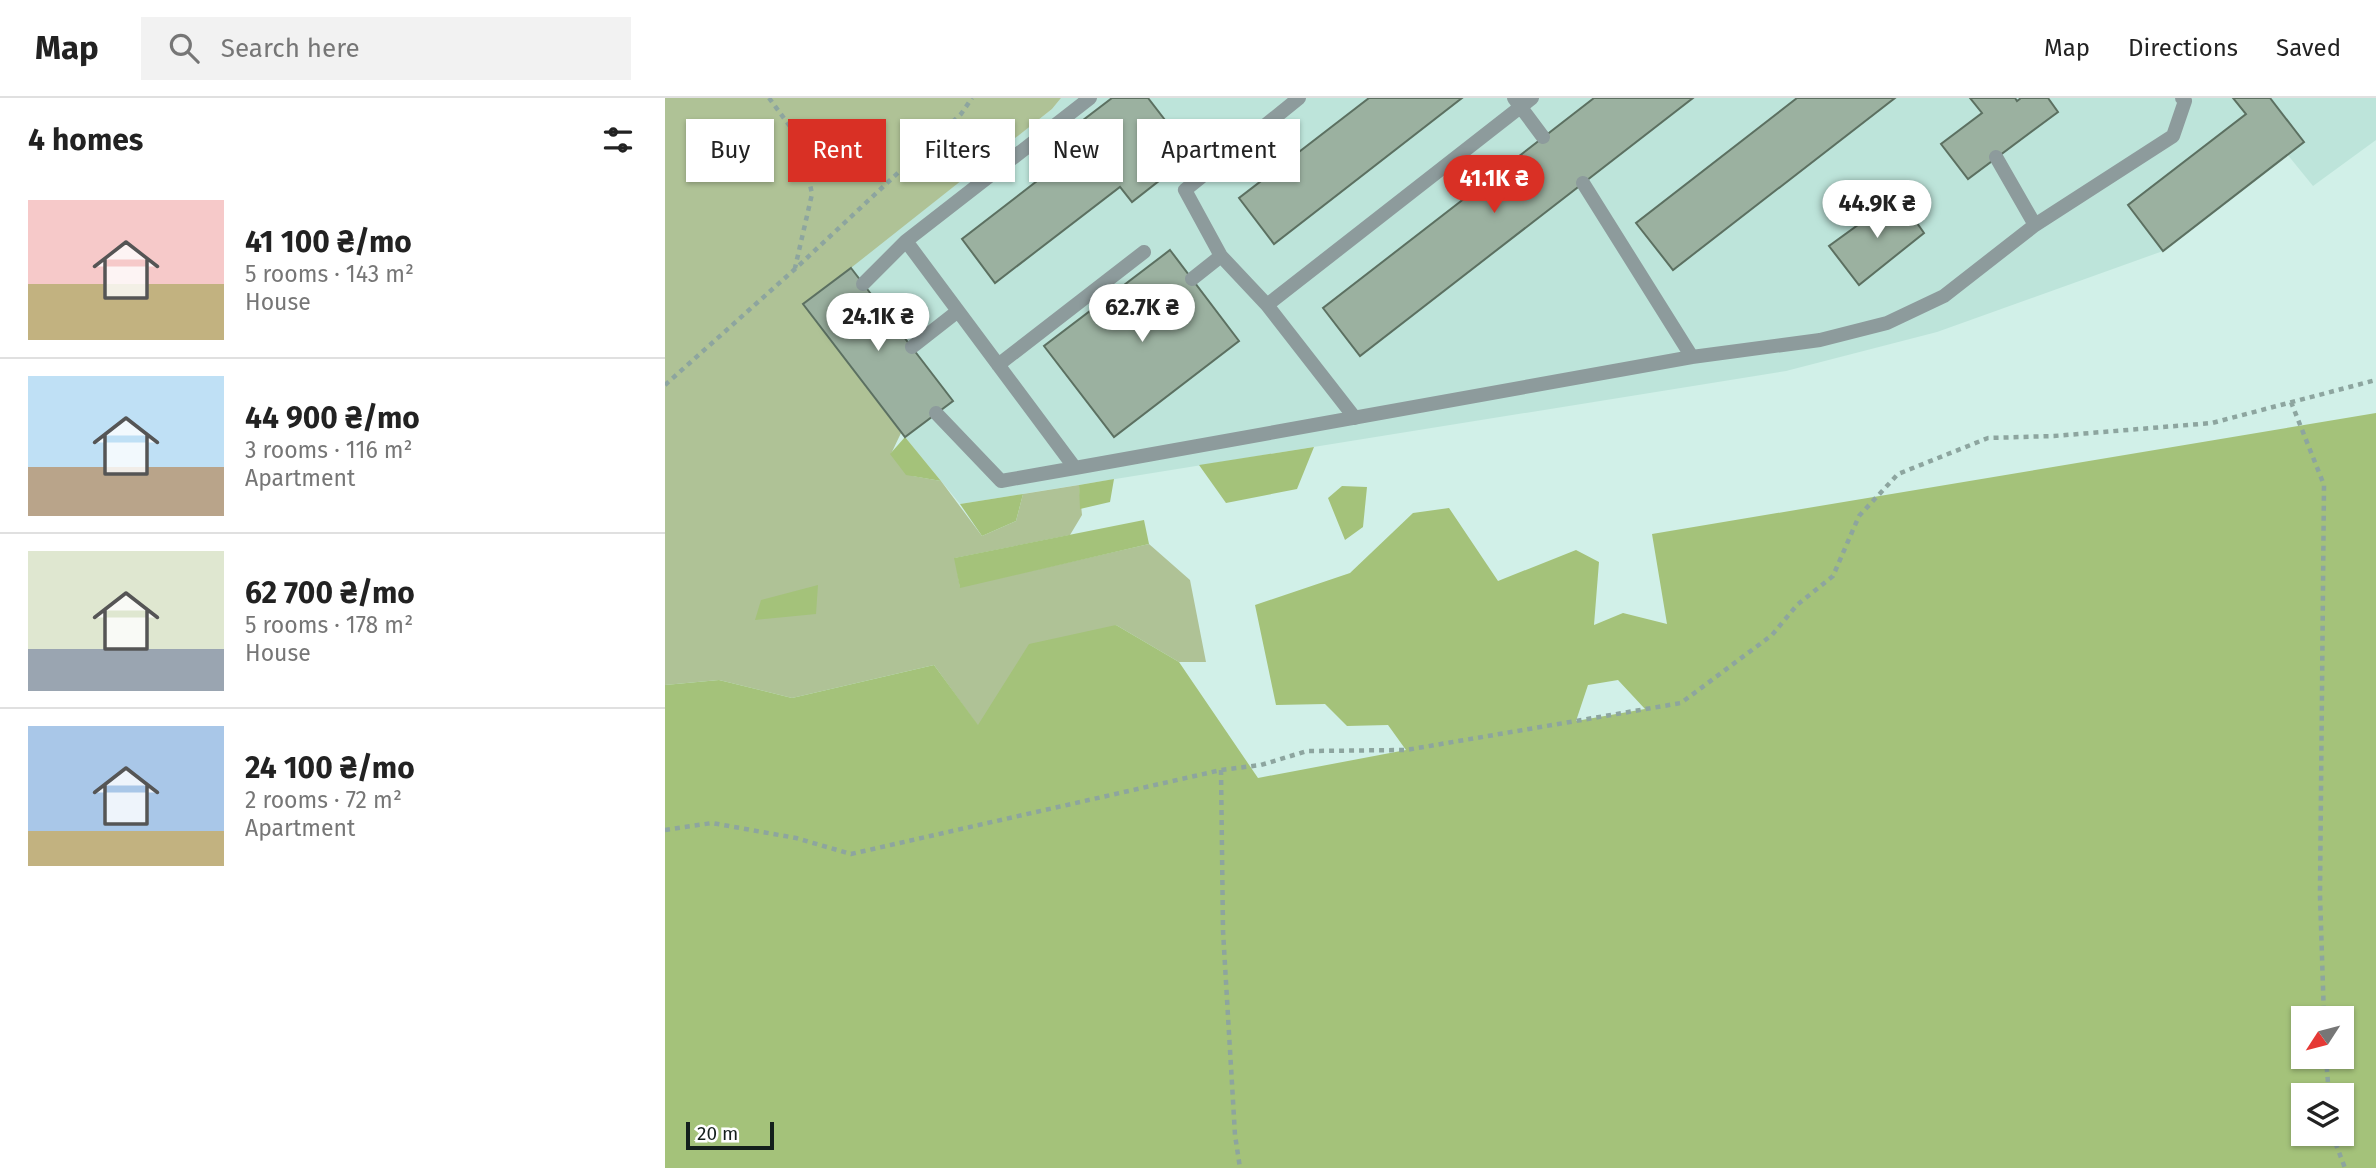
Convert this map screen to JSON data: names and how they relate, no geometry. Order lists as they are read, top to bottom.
{
  "scale_bar": "20 m",
  "north": "bottom left",
  "page": {
    "header": "Map",
    "search": "Search here",
    "nav": ["Map", "Directions", "Saved"],
    "heading": "4 homes",
    "chip": [
      "Buy",
      "Rent",
      "Filters",
      "New",
      "Apartment"
    ],
    "price": [
      "41.1K ₴",
      "44.9K ₴",
      "62.7K ₴",
      "24.1K ₴"
    ],
    "list": [
      {
        "name": "41 100 ₴/mo",
        "note": "5 rooms · 143 m² · House"
      },
      {
        "name": "44 900 ₴/mo",
        "note": "3 rooms · 116 m² · Apartment"
      },
      {
        "name": "62 700 ₴/mo",
        "note": "5 rooms · 178 m² · House"
      },
      {
        "name": "24 100 ₴/mo",
        "note": "2 rooms · 72 m² · Apartment"
      }
    ],
    "scale": "20 m"
  }
}
